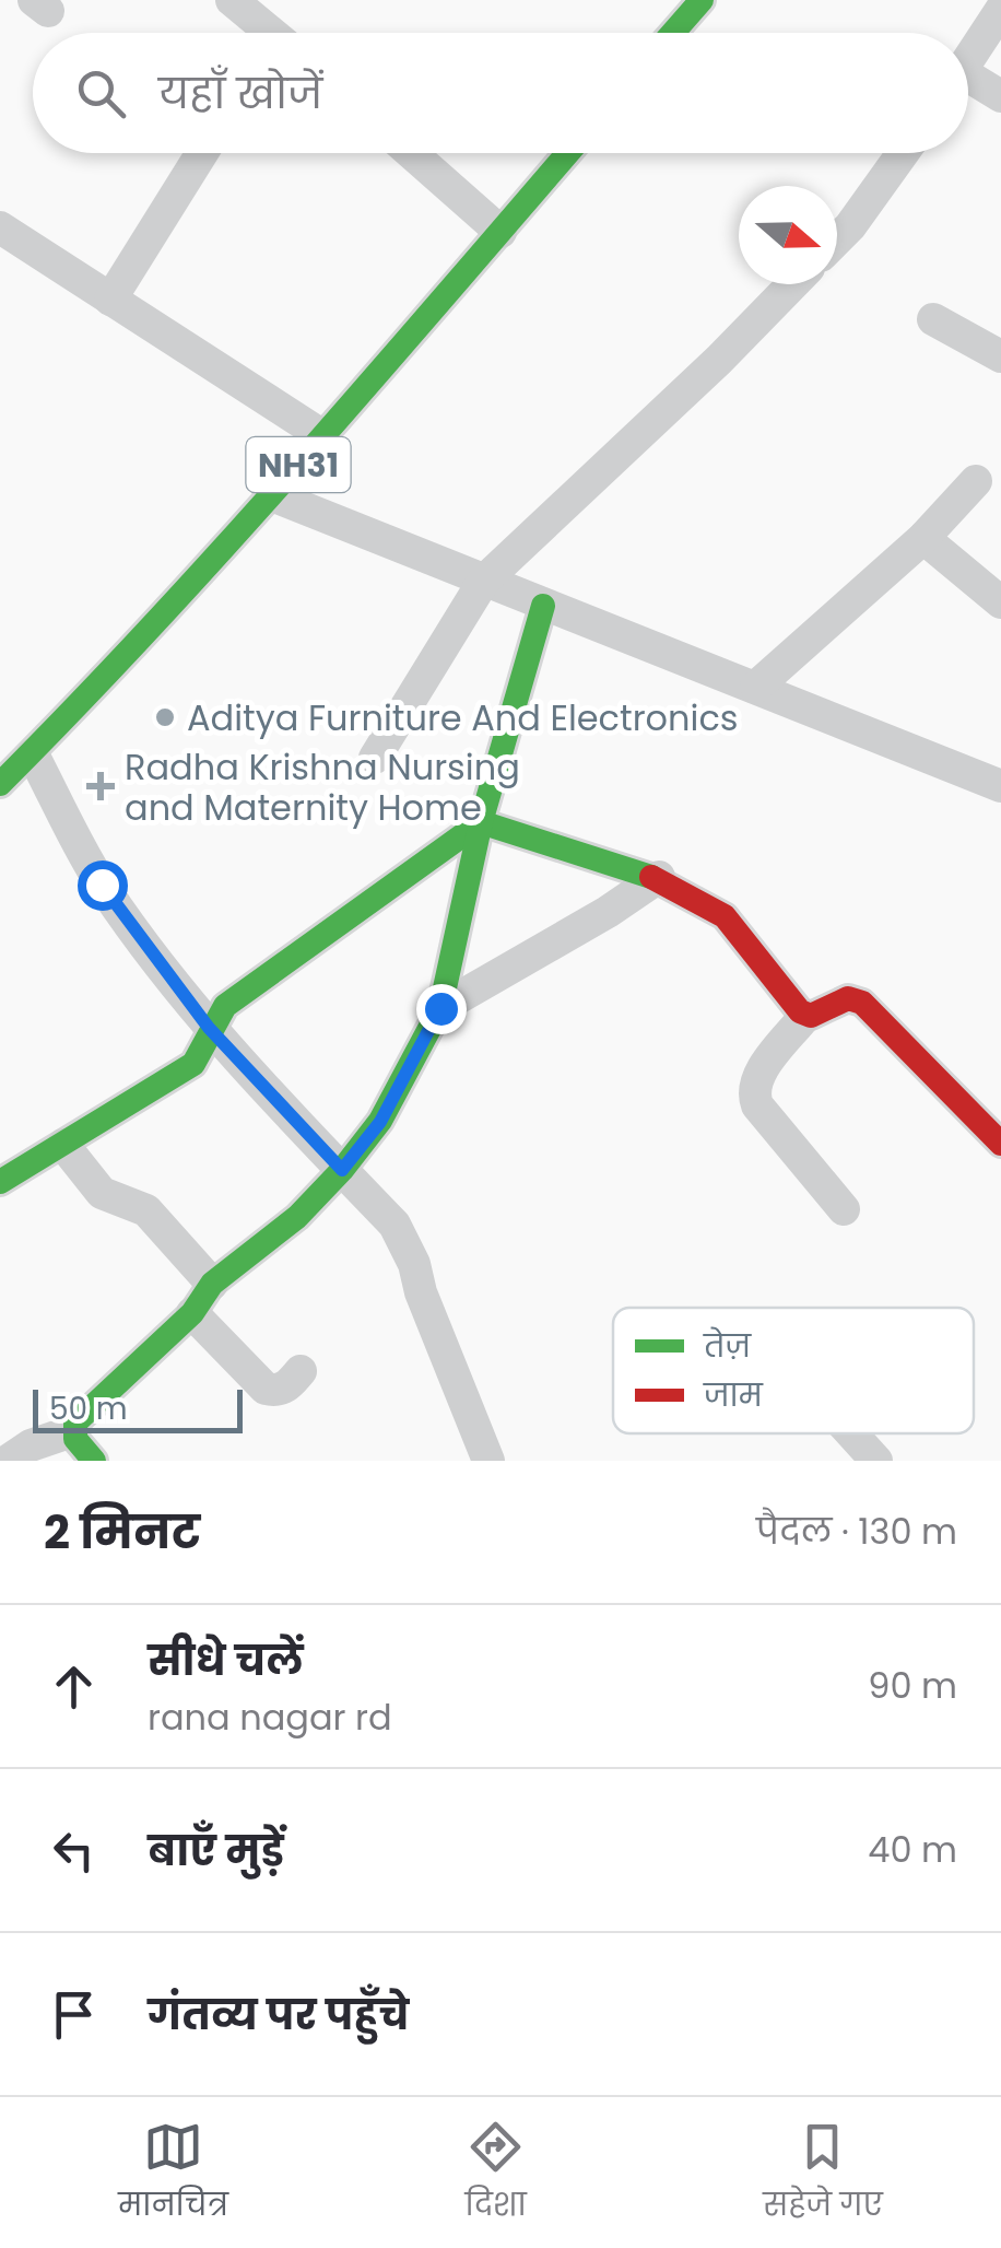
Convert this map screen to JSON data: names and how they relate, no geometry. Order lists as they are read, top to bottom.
{
  "streets": {
    "main road": ["NH31"]
  },
  "places": {
    "other": ["Aditya Furniture And Electronics"],
    "health": ["Radha Krishna Nursing and Maternity Home"]
  },
  "legend": ["तेज़", "जाम"],
  "scale_bar": "50 m",
  "north": "right",
  "page": {
    "search": "यहाँ खोजें",
    "scale": "50 m",
    "heading": ["2 मिनट", "पैदल · 130 m"],
    "list": [
      ["सीधे चलें", "rana nagar rd", "90 m"],
      ["बाएँ मुड़ें", "40 m"],
      "गंतव्य पर पहुँचे"
    ],
    "nav": ["मानचित्र", "दिशा", "सहेजे गए"]
  }
}
